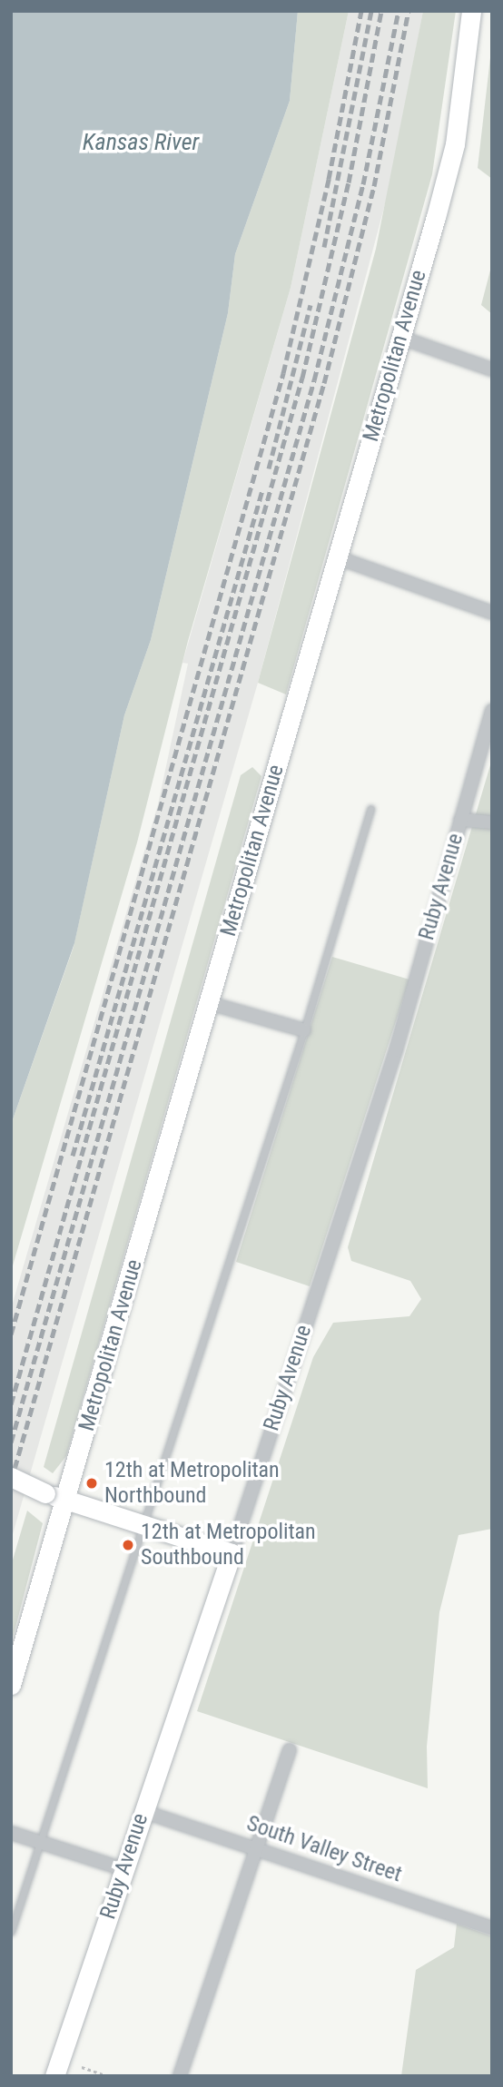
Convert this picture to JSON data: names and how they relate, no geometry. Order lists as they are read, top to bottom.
{
  "streets": {
    "main road": ["Metropolitan Avenue", "Ruby Avenue"],
    "street": ["South Valley Street"]
  },
  "crossings": [
    ["Ruby Avenue", "South Valley Street"]
  ],
  "water": ["Kansas River"],
  "places": ["12th at Metropolitan Northbound", "12th at Metropolitan Southbound"]
}
